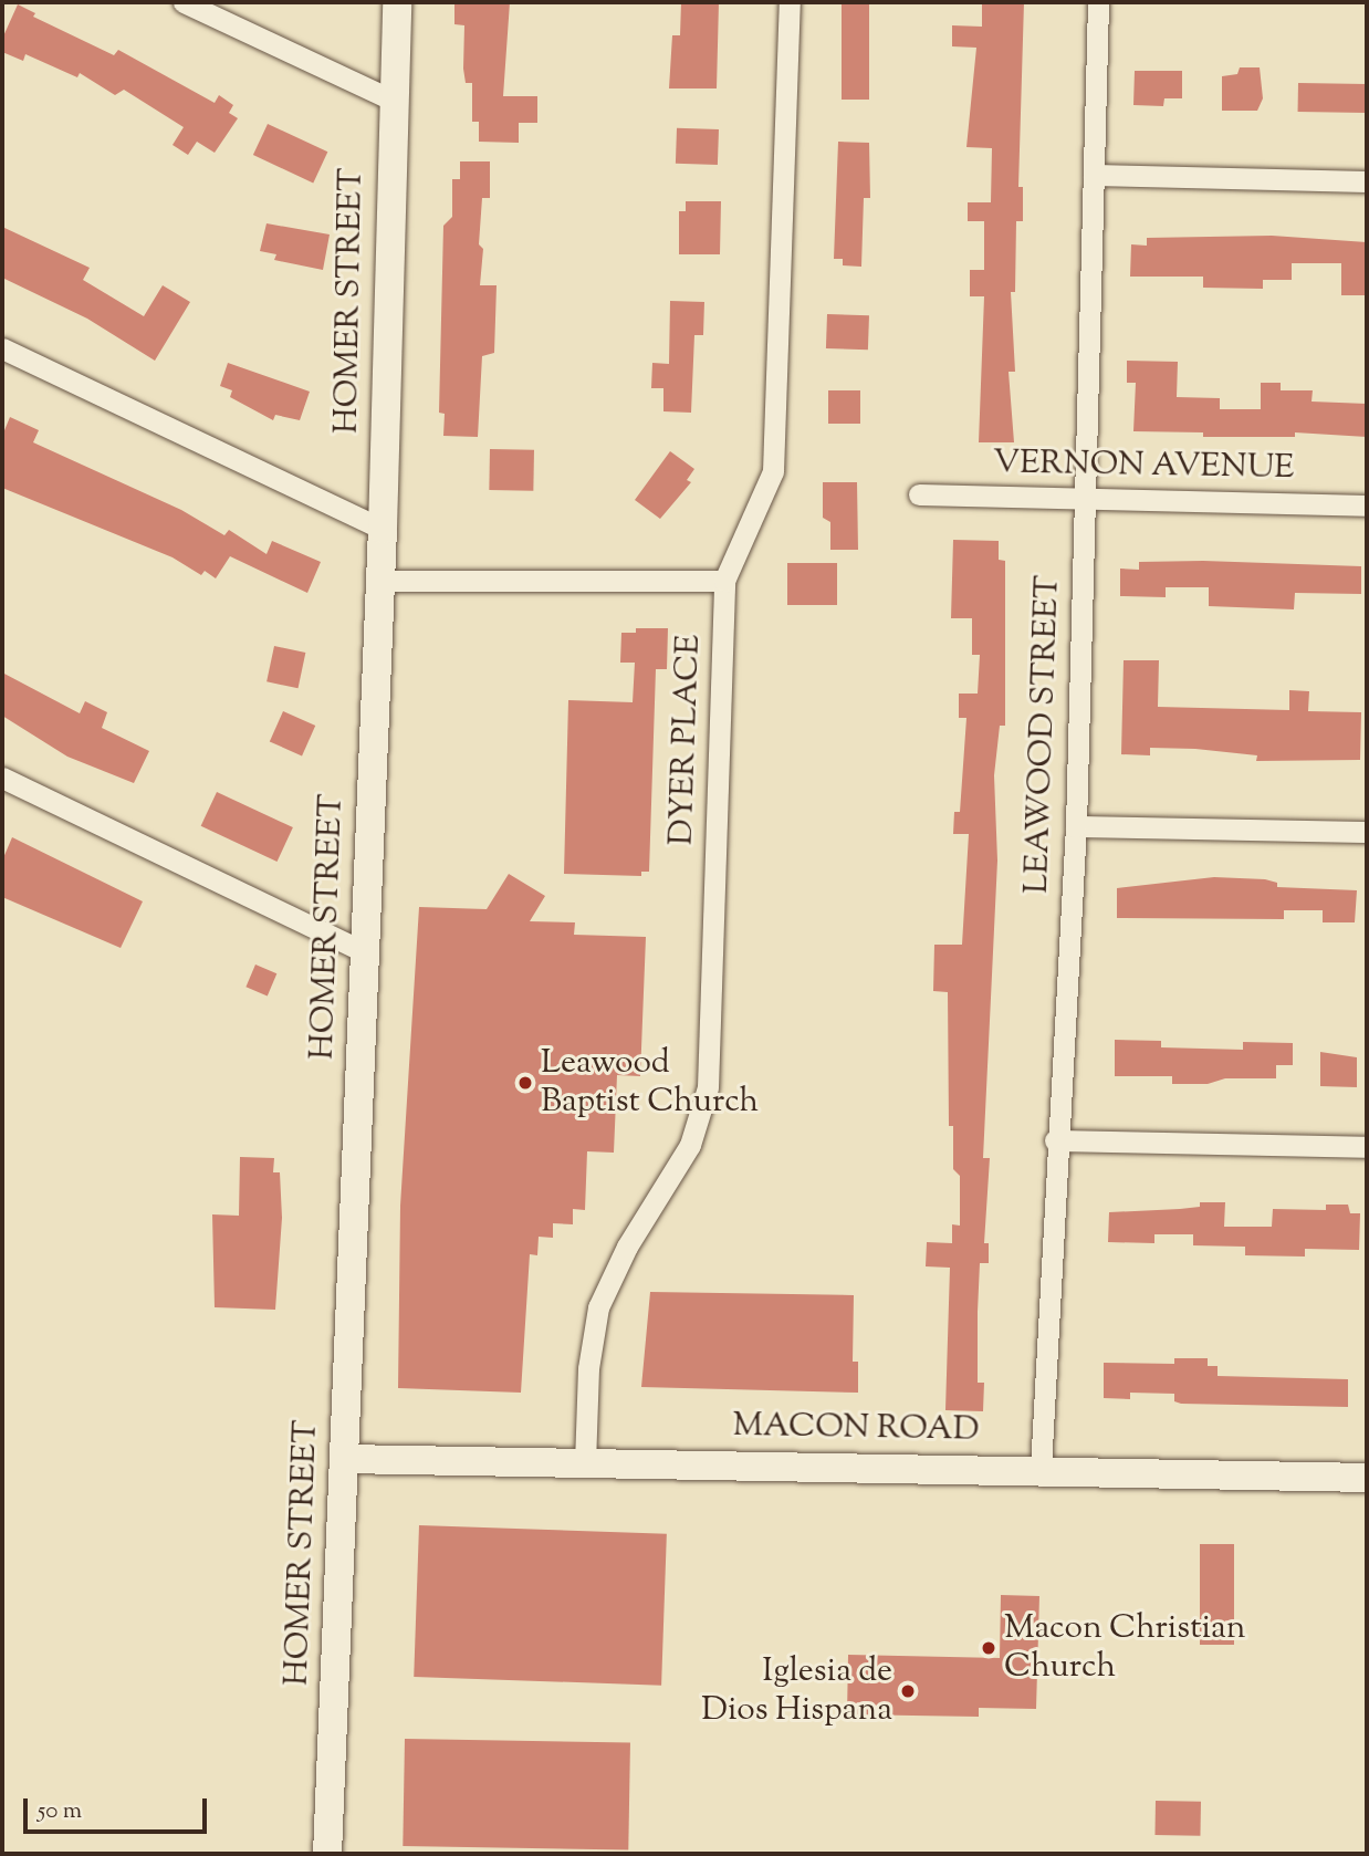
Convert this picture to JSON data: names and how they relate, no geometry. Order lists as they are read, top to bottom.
{
  "streets": {
    "street": [
      "HOMER STREET",
      "VERNON AVENUE",
      "LEAWOOD STREET",
      "DYER PLACE",
      "MACON ROAD"
    ]
  },
  "crossings": [
    ["HOMER STREET", "MACON ROAD"],
    ["VERNON AVENUE", "LEAWOOD STREET"],
    ["LEAWOOD STREET", "MACON ROAD"],
    ["DYER PLACE", "MACON ROAD"]
  ],
  "places": ["Leawood Baptist Church", "Macon Christian Church", "Iglesia de Dios Hispana"],
  "scale_bar": "50 m"
}
